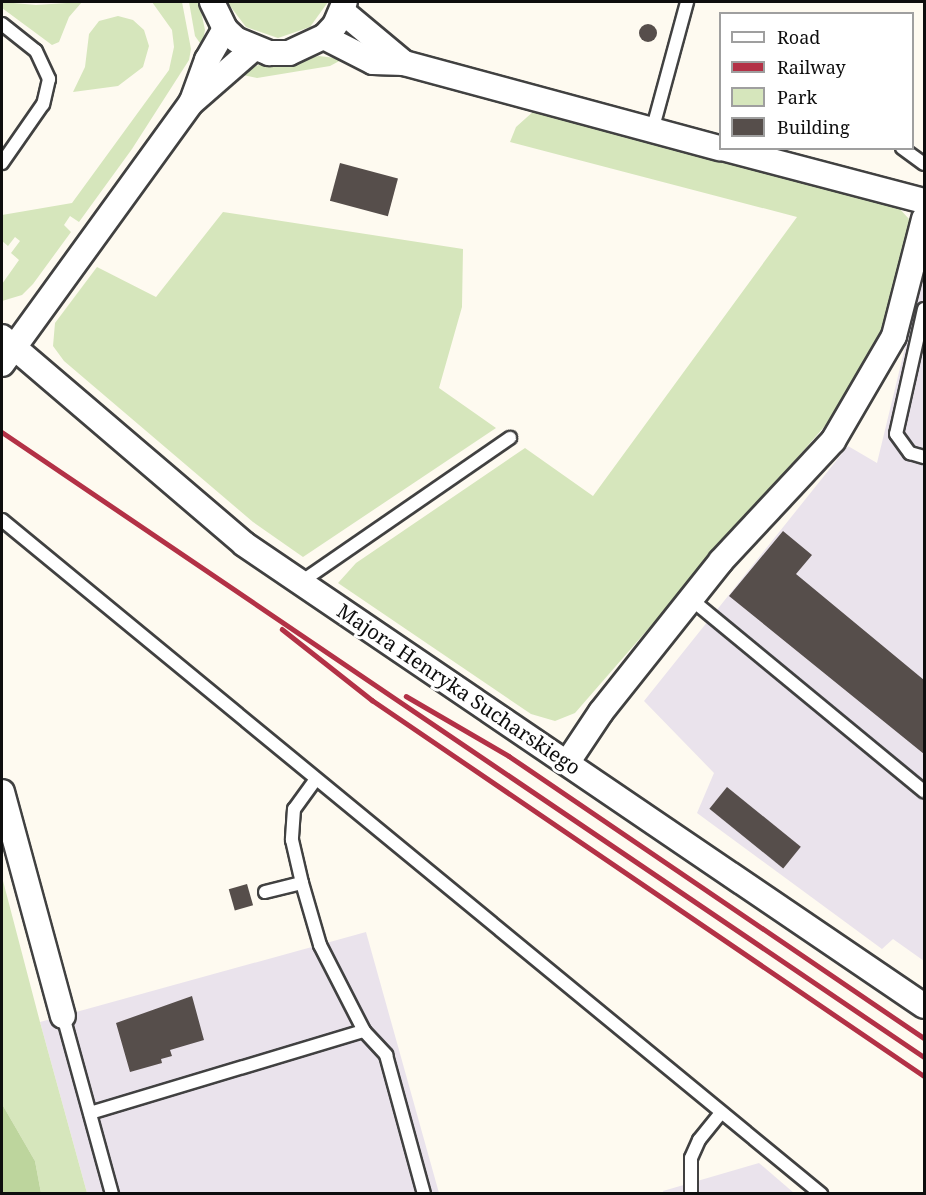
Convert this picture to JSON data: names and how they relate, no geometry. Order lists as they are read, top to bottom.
{
  "streets": {
    "street": ["Majora Henryka Sucharskiego"]
  },
  "legend": [
    "Road",
    "Railway",
    "Park",
    "Building"
  ]
}
